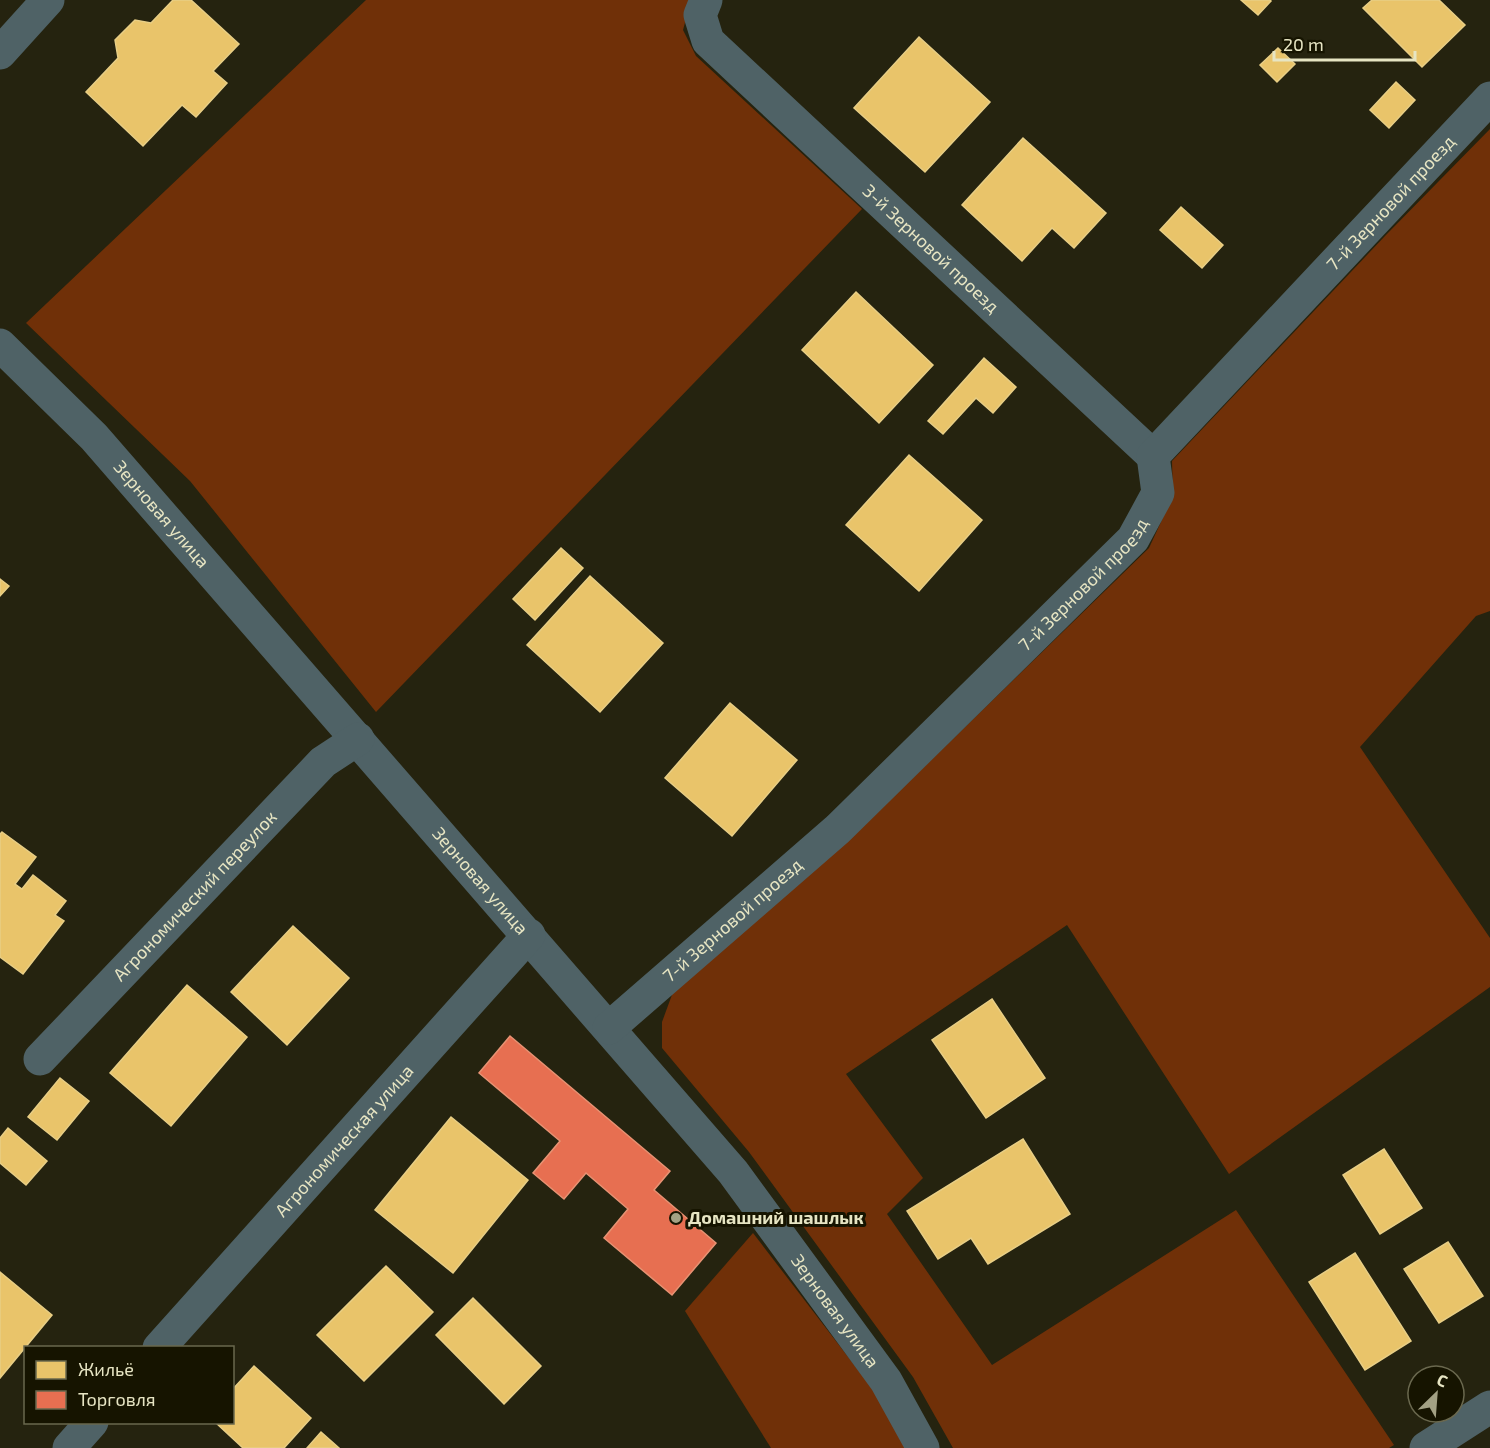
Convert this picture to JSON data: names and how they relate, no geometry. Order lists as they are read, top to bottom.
{
  "streets": {
    "street": [
      "7-й Зерновой проезд",
      "3-й Зерновой проезд",
      "Зерновая улица",
      "Агрономический переулок",
      "Агрономическая улица"
    ]
  },
  "crossings": [
    ["7-й Зерновой проезд", "3-й Зерновой проезд"],
    ["7-й Зерновой проезд", "Зерновая улица"],
    ["Зерновая улица", "Агрономический переулок"],
    ["Зерновая улица", "Агрономическая улица"]
  ],
  "places": ["Домашний шашлык"],
  "legend": ["Жильё", "Торговля"],
  "scale_bar": "20 m",
  "north": "top right"
}
